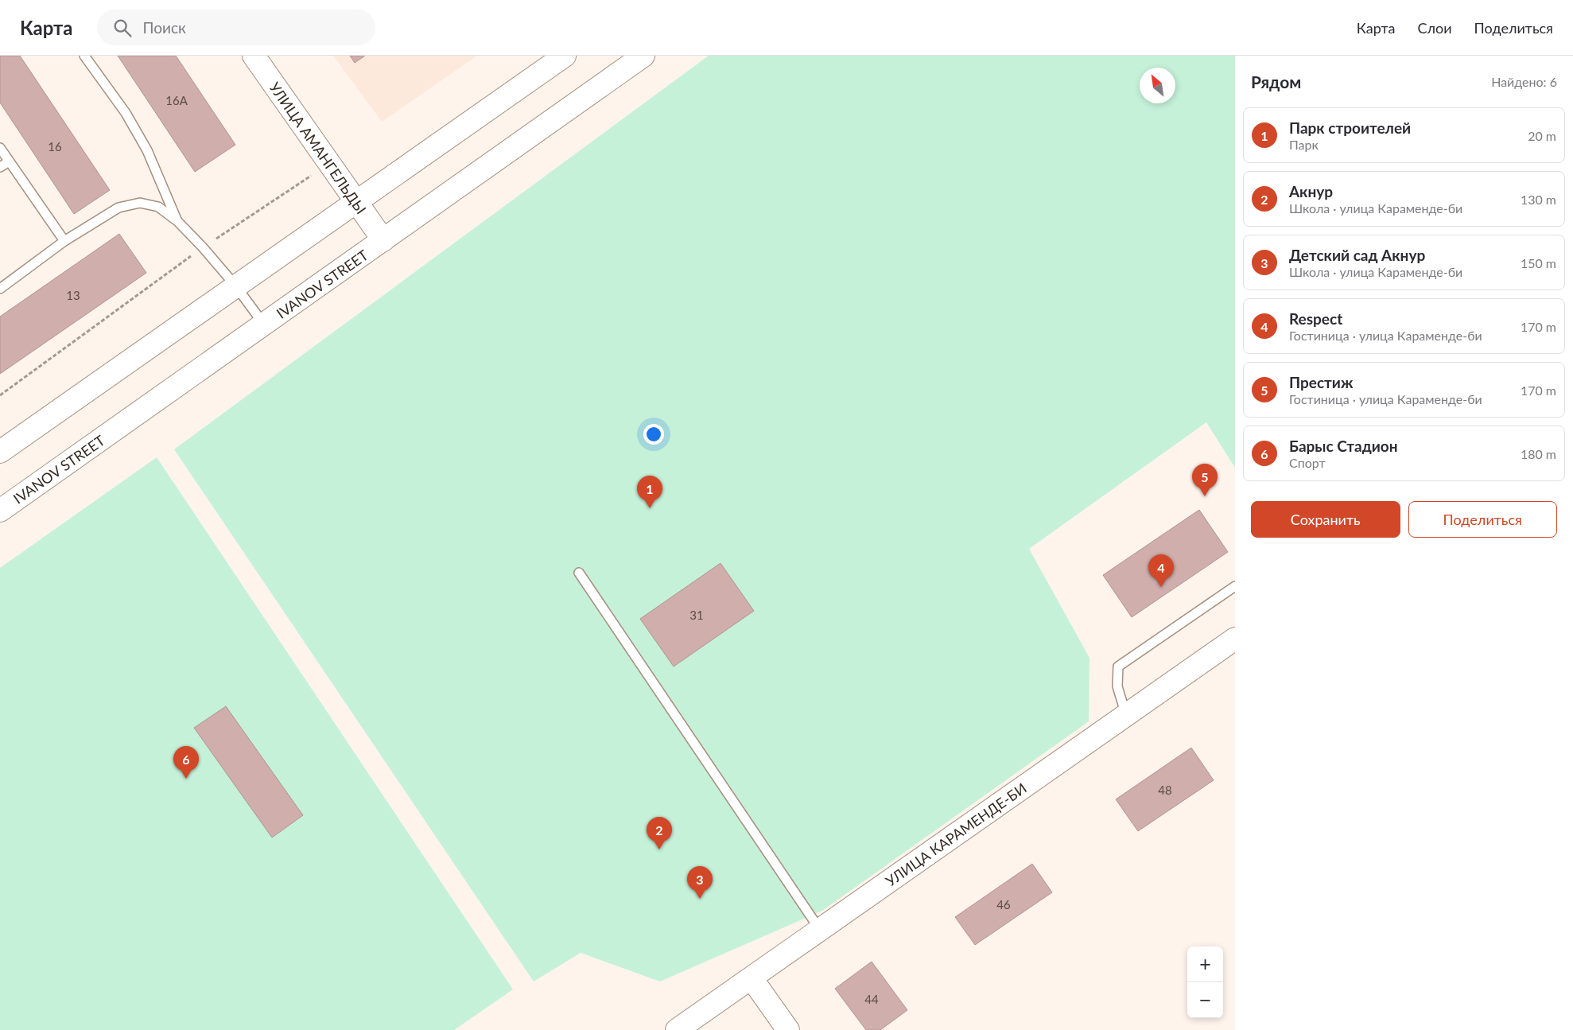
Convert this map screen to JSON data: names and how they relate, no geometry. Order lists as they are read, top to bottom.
{
  "streets": {
    "street": ["УЛИЦА АМАНГЕЛЬДЫ", "IVANOV STREET", "УЛИЦА КАРАМЕНДЕ-БИ"]
  },
  "crossings": [
    ["УЛИЦА АМАНГЕЛЬДЫ", "IVANOV STREET"]
  ],
  "house_numbers": [
    "16А",
    "16",
    "13",
    "31",
    "48",
    "46",
    "44"
  ],
  "north": "top left",
  "page": {
    "header": "Карта",
    "search": "Поиск",
    "nav": ["Карта", "Слои", "Поделиться"],
    "heading": ["Рядом", "Найдено: 6"],
    "list": [
      {
        "mark": "1",
        "name": "Парк строителей",
        "note": "Парк",
        "value": "20 m"
      },
      {
        "mark": "2",
        "name": "Акнур",
        "note": "Школа · улица Караменде-би",
        "value": "130 m"
      },
      {
        "mark": "3",
        "name": "Детский сад Акнур",
        "note": "Школа · улица Караменде-би",
        "value": "150 m"
      },
      {
        "mark": "4",
        "name": "Respect",
        "note": "Гостиница · улица Караменде-би",
        "value": "170 m"
      },
      {
        "mark": "5",
        "name": "Престиж",
        "note": "Гостиница · улица Караменде-би",
        "value": "170 m"
      },
      {
        "mark": "6",
        "name": "Барыс Стадион",
        "note": "Спорт",
        "value": "180 m"
      }
    ],
    "pins": [
      "5",
      "1",
      "4",
      "6",
      "2",
      "3"
    ],
    "buttons": ["Сохранить", "Поделиться"],
    "map_buttons": ["+", "−"]
  }
}
